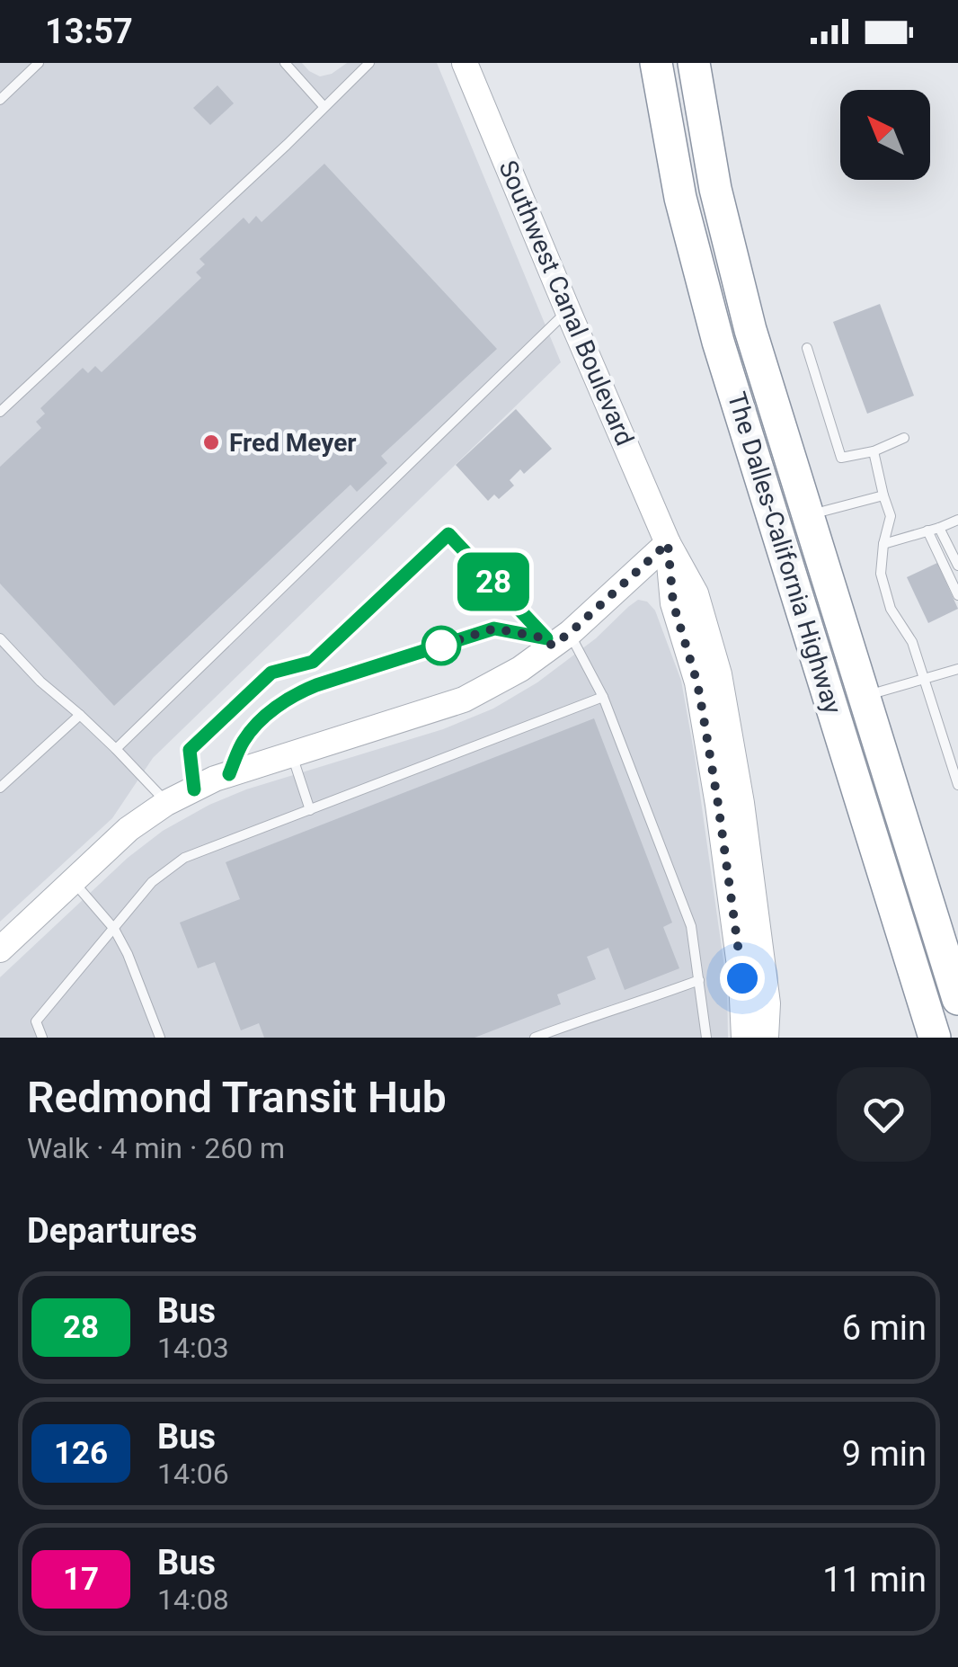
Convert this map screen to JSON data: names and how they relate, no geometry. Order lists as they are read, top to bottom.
{
  "streets": {
    "highway": ["The Dalles-California Highway"],
    "main road": ["Southwest Canal Boulevard"]
  },
  "places": ["Fred Meyer"],
  "lines": ["bus line 28"],
  "north": "top left",
  "page": {
    "status": "13:57",
    "on_map": "28",
    "heading": [
      ["Redmond Transit Hub", "Walk · 4 min · 260 m"],
      "Departures"
    ],
    "list": [
      {
        "mark": "28",
        "name": "Bus",
        "note": "14:03",
        "value": "6 min"
      },
      {
        "mark": "126",
        "name": "Bus",
        "note": "14:06",
        "value": "9 min"
      },
      {
        "mark": "17",
        "name": "Bus",
        "note": "14:08",
        "value": "11 min"
      }
    ]
  }
}
